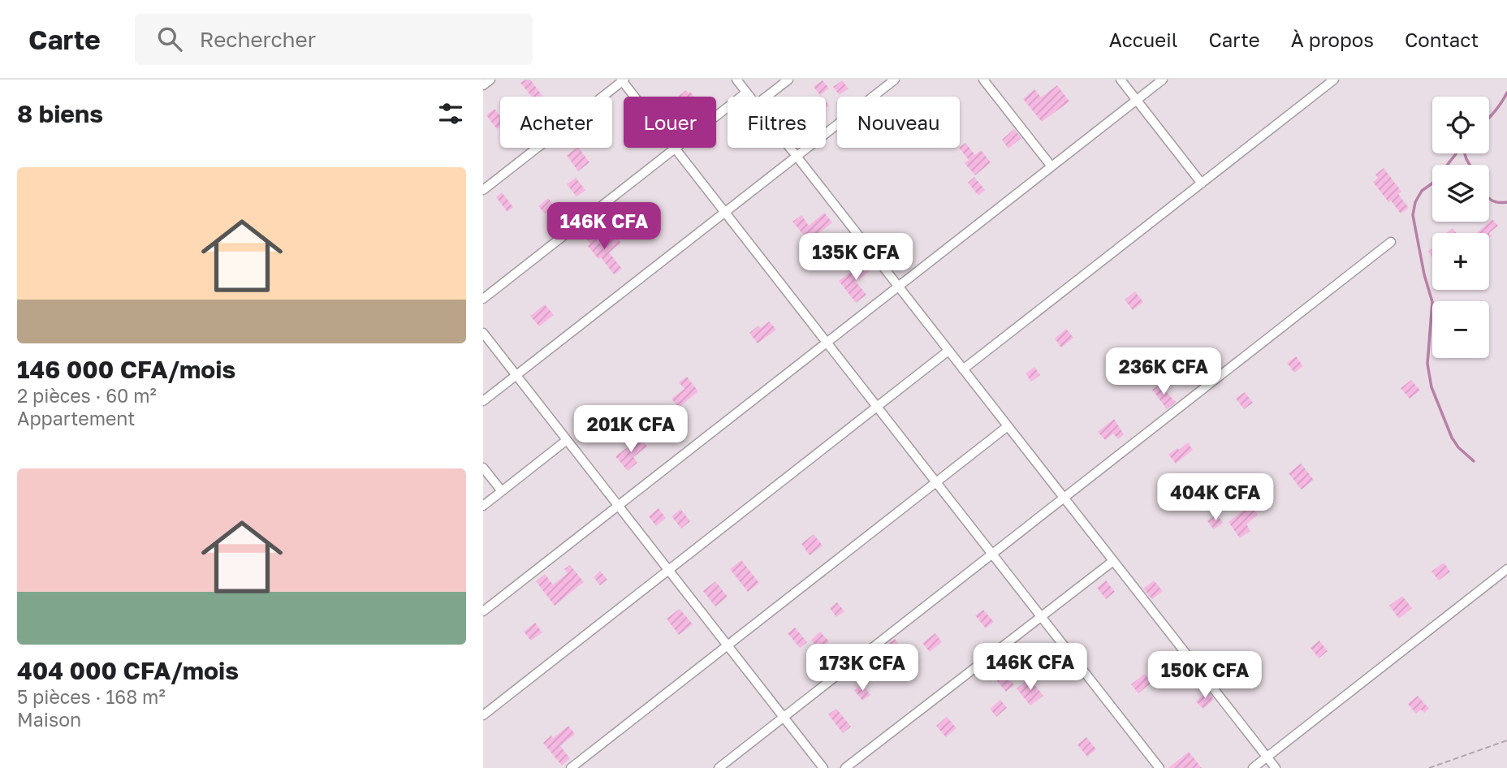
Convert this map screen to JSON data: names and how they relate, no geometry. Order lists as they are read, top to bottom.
{
  "page": {
    "header": "Carte",
    "search": "Rechercher",
    "nav": [
      "Accueil",
      "Carte",
      "À propos",
      "Contact"
    ],
    "heading": "8 biens",
    "map_buttons": ["+", "−"],
    "chip": [
      "Acheter",
      "Louer",
      "Filtres",
      "Nouveau"
    ],
    "list": [
      {
        "name": "146 000 CFA/mois",
        "note": "2 pièces · 60 m² · Appartement"
      },
      {
        "name": "404 000 CFA/mois",
        "note": "5 pièces · 168 m² · Maison"
      }
    ],
    "price": [
      "146K CFA",
      "135K CFA",
      "236K CFA",
      "201K CFA",
      "404K CFA",
      "146K CFA",
      "173K CFA",
      "150K CFA"
    ]
  }
}
